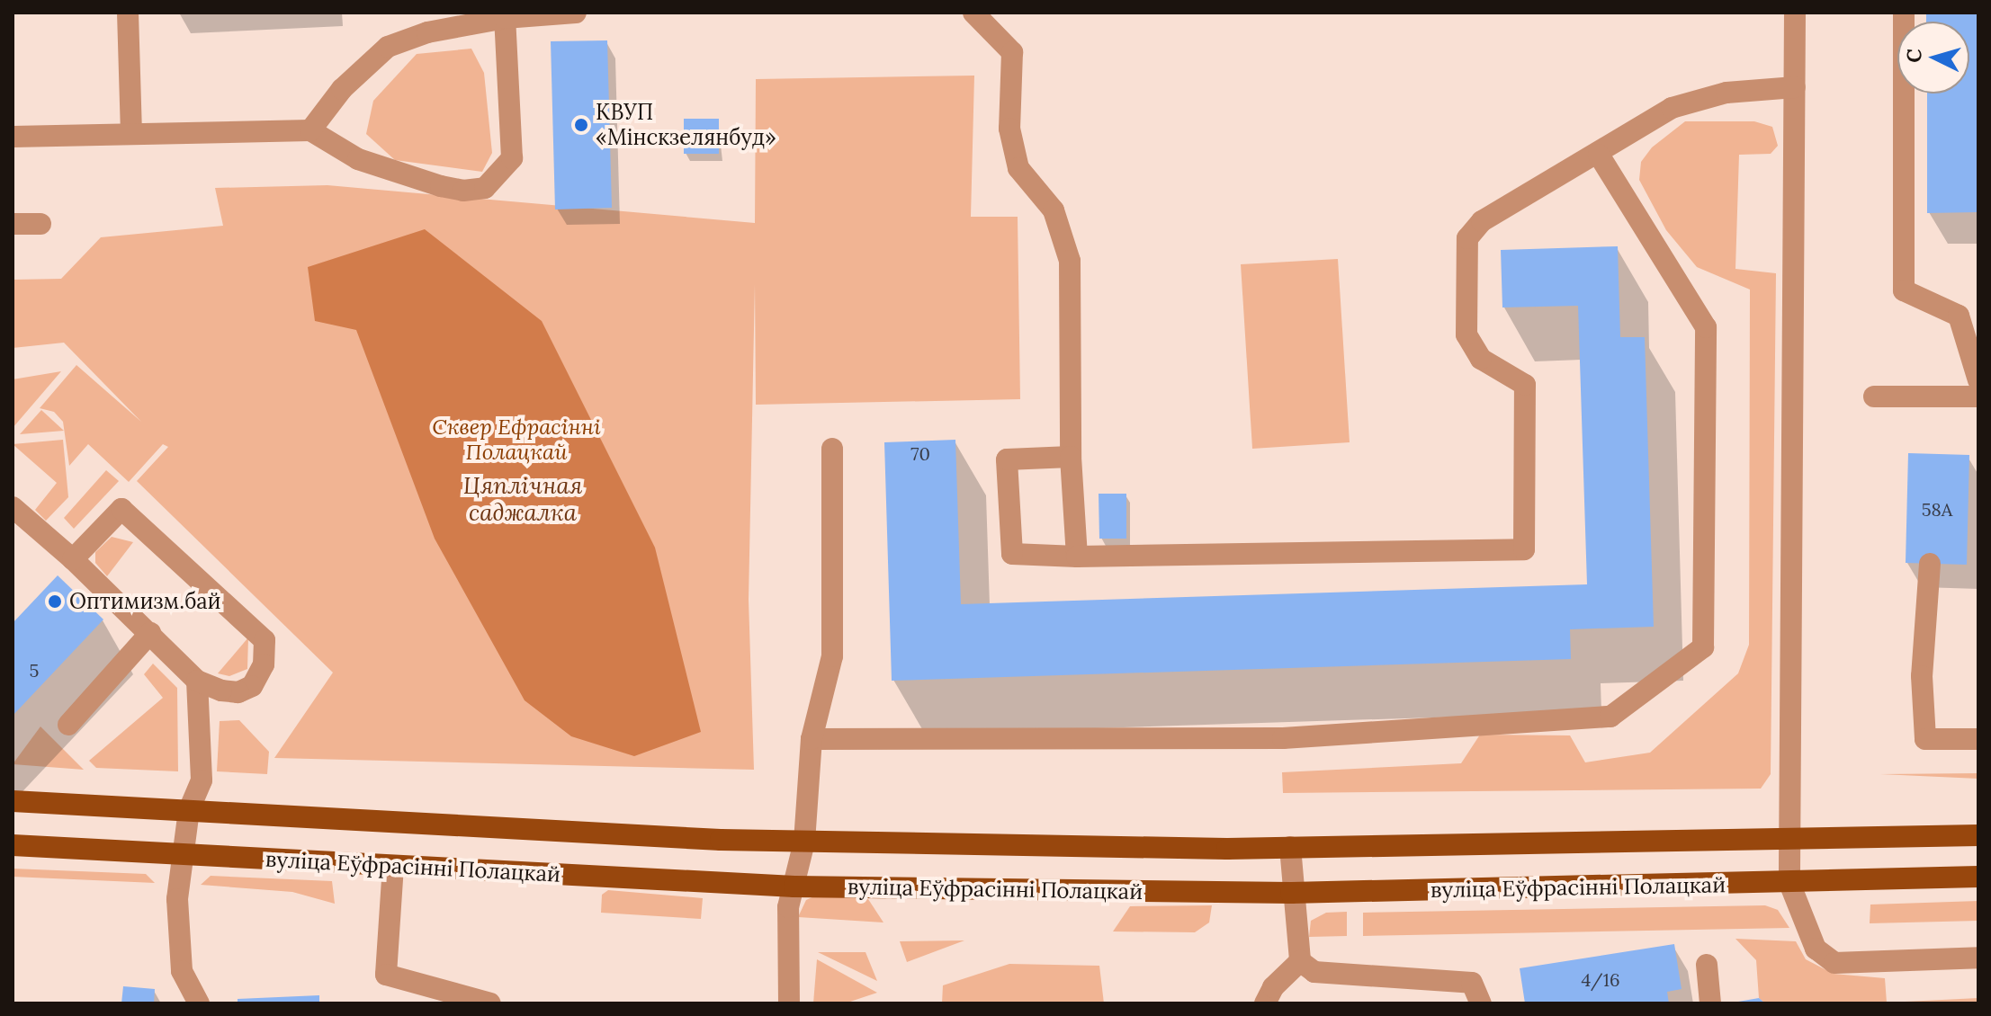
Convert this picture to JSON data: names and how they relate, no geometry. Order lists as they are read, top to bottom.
{
  "streets": {
    "main road": ["вуліца Еўфрасінні Полацкай"]
  },
  "water": ["Цяплічная саджалка"],
  "parks": ["Сквер Ефрасінні Полацкай"],
  "places": ["КВУП «Мінскзелянбуд»", "Оптимизм.бай"],
  "house_numbers": [
    "70",
    "58А",
    "5",
    "4/16"
  ],
  "north": "left"
}
